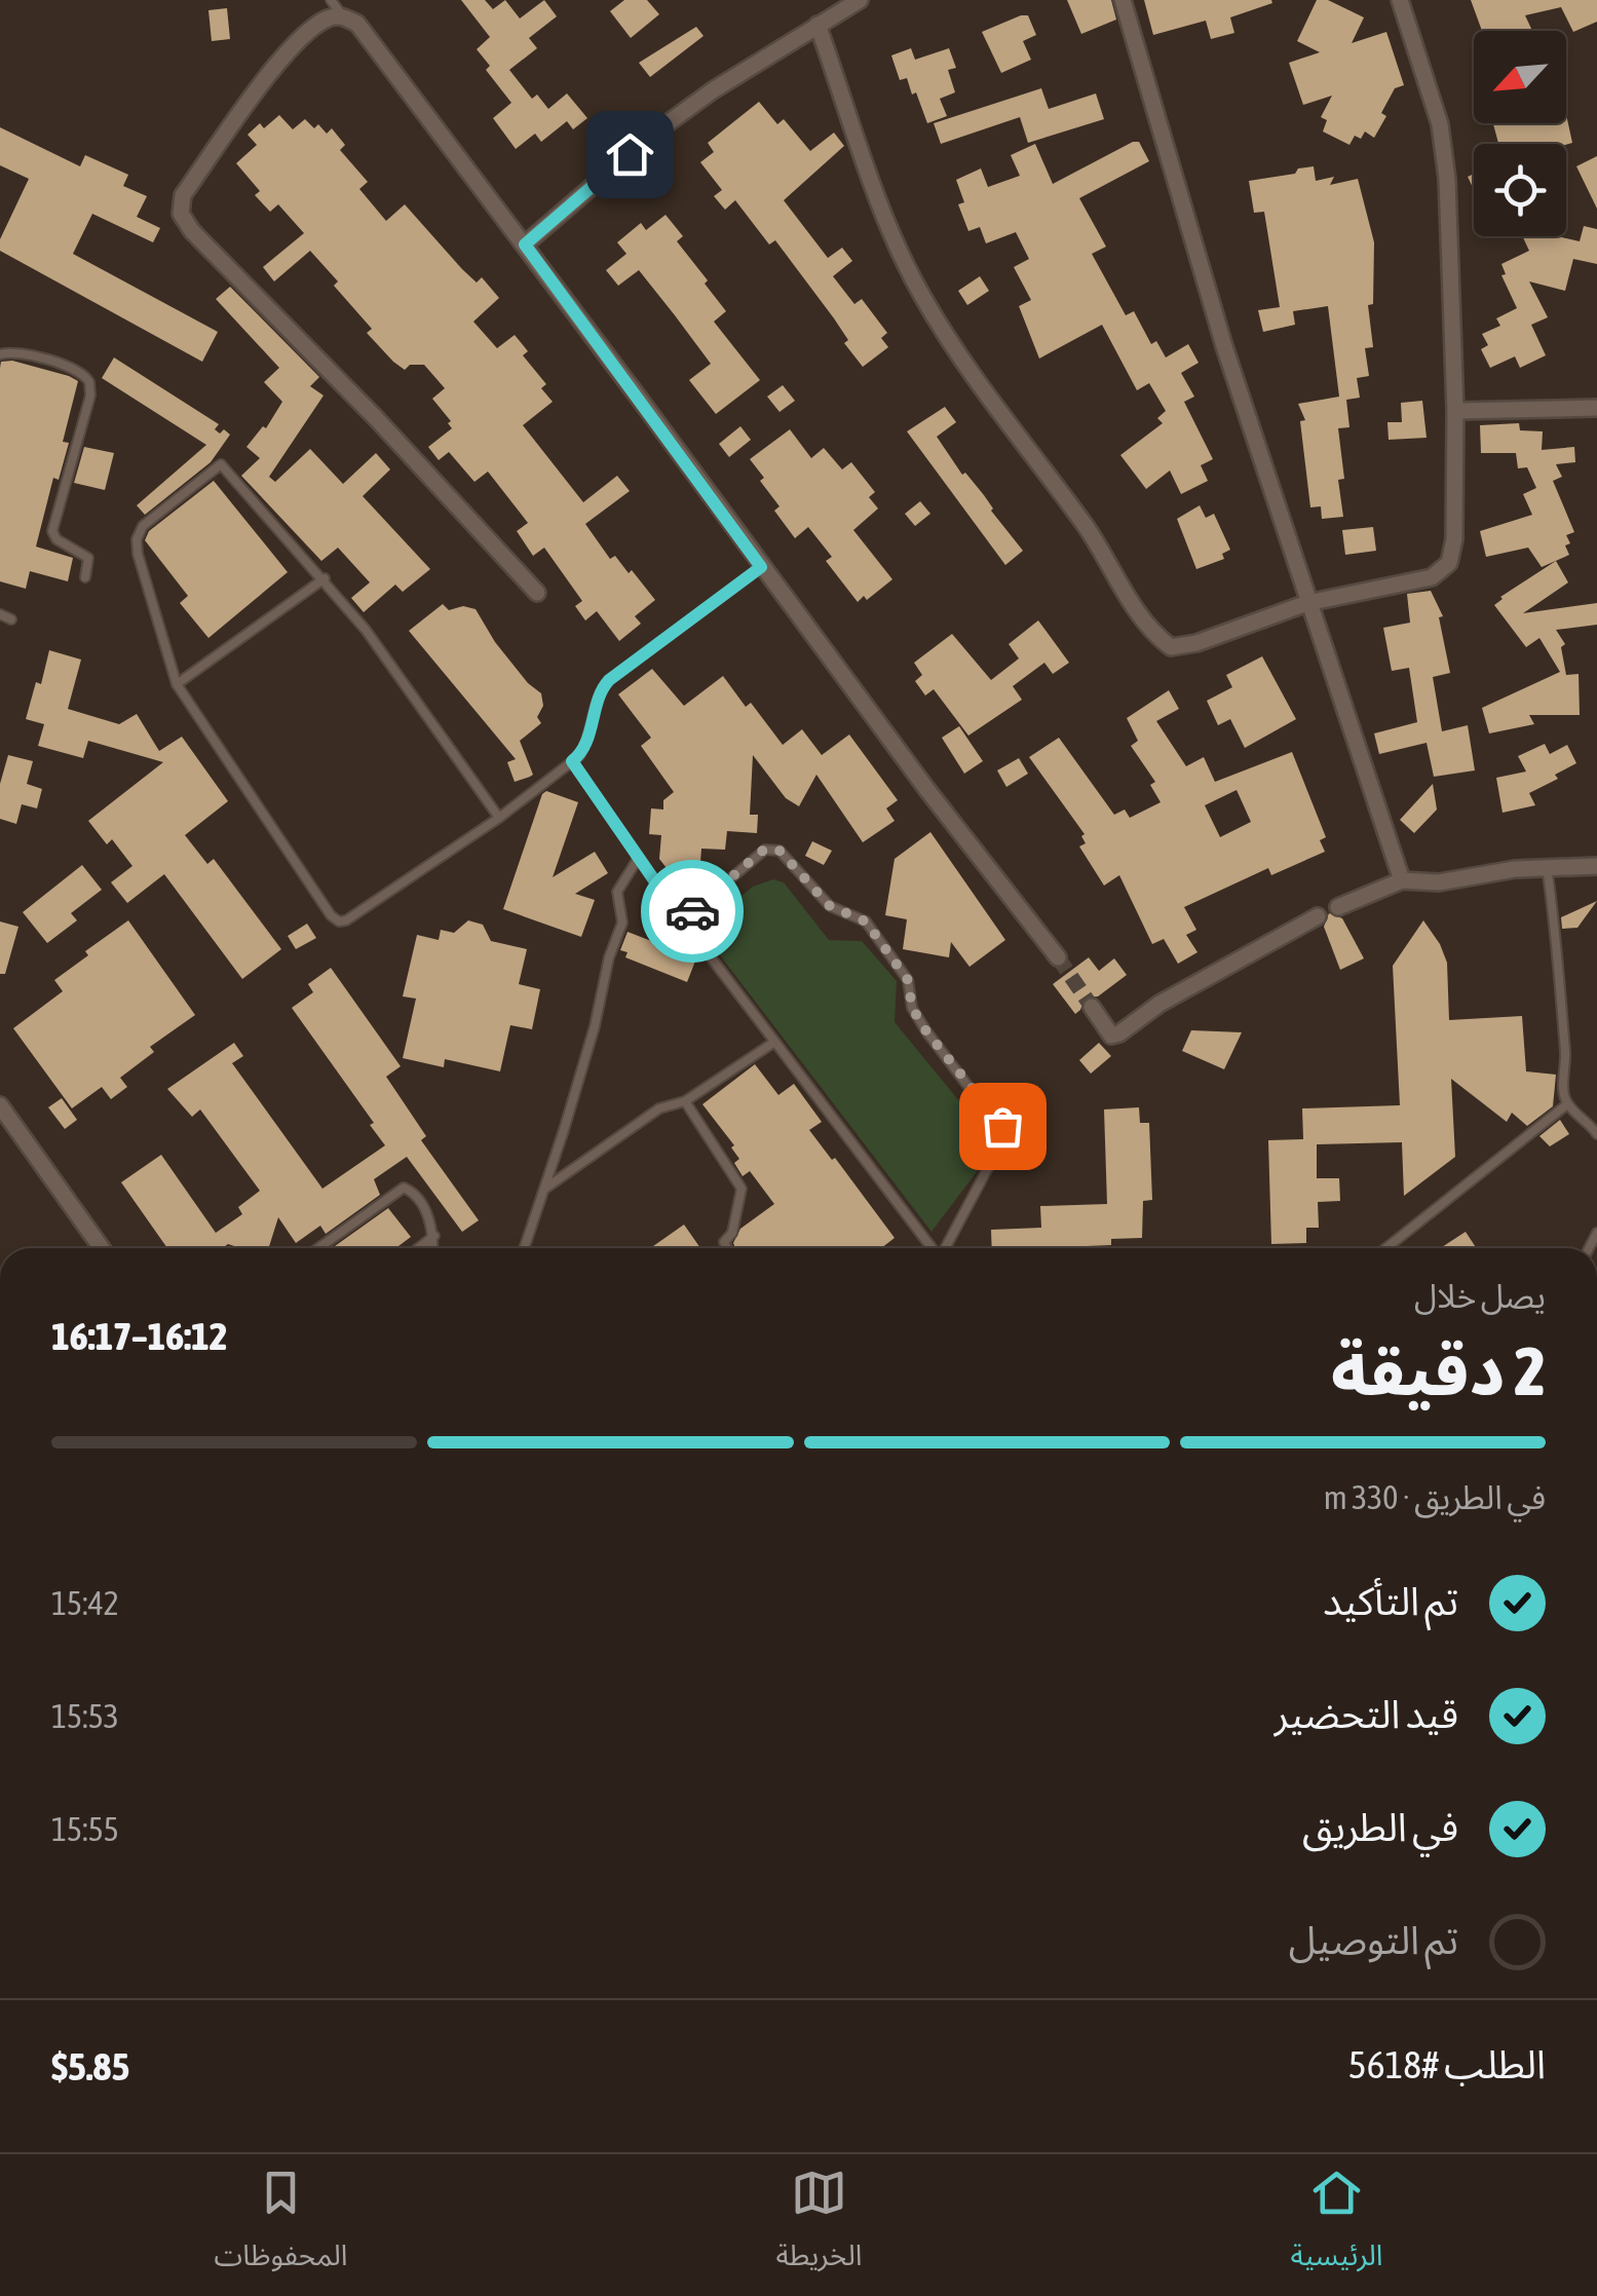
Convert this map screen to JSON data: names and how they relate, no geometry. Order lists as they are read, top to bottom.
{
  "north": "bottom left",
  "page": {
    "heading": ["2 دقيقة", "يصل خلال", "16:12–16:17"],
    "panel": ["الطلب #5618", "$5.85"],
    "bar": "في الطريق · 330 m",
    "list": [
      ["تم التأكيد", "15:42"],
      ["قيد التحضير", "15:53"],
      ["في الطريق", "15:55"],
      "تم التوصيل"
    ],
    "tabs": ["الرئيسية", "الخريطة", "المحفوظات"]
  }
}
